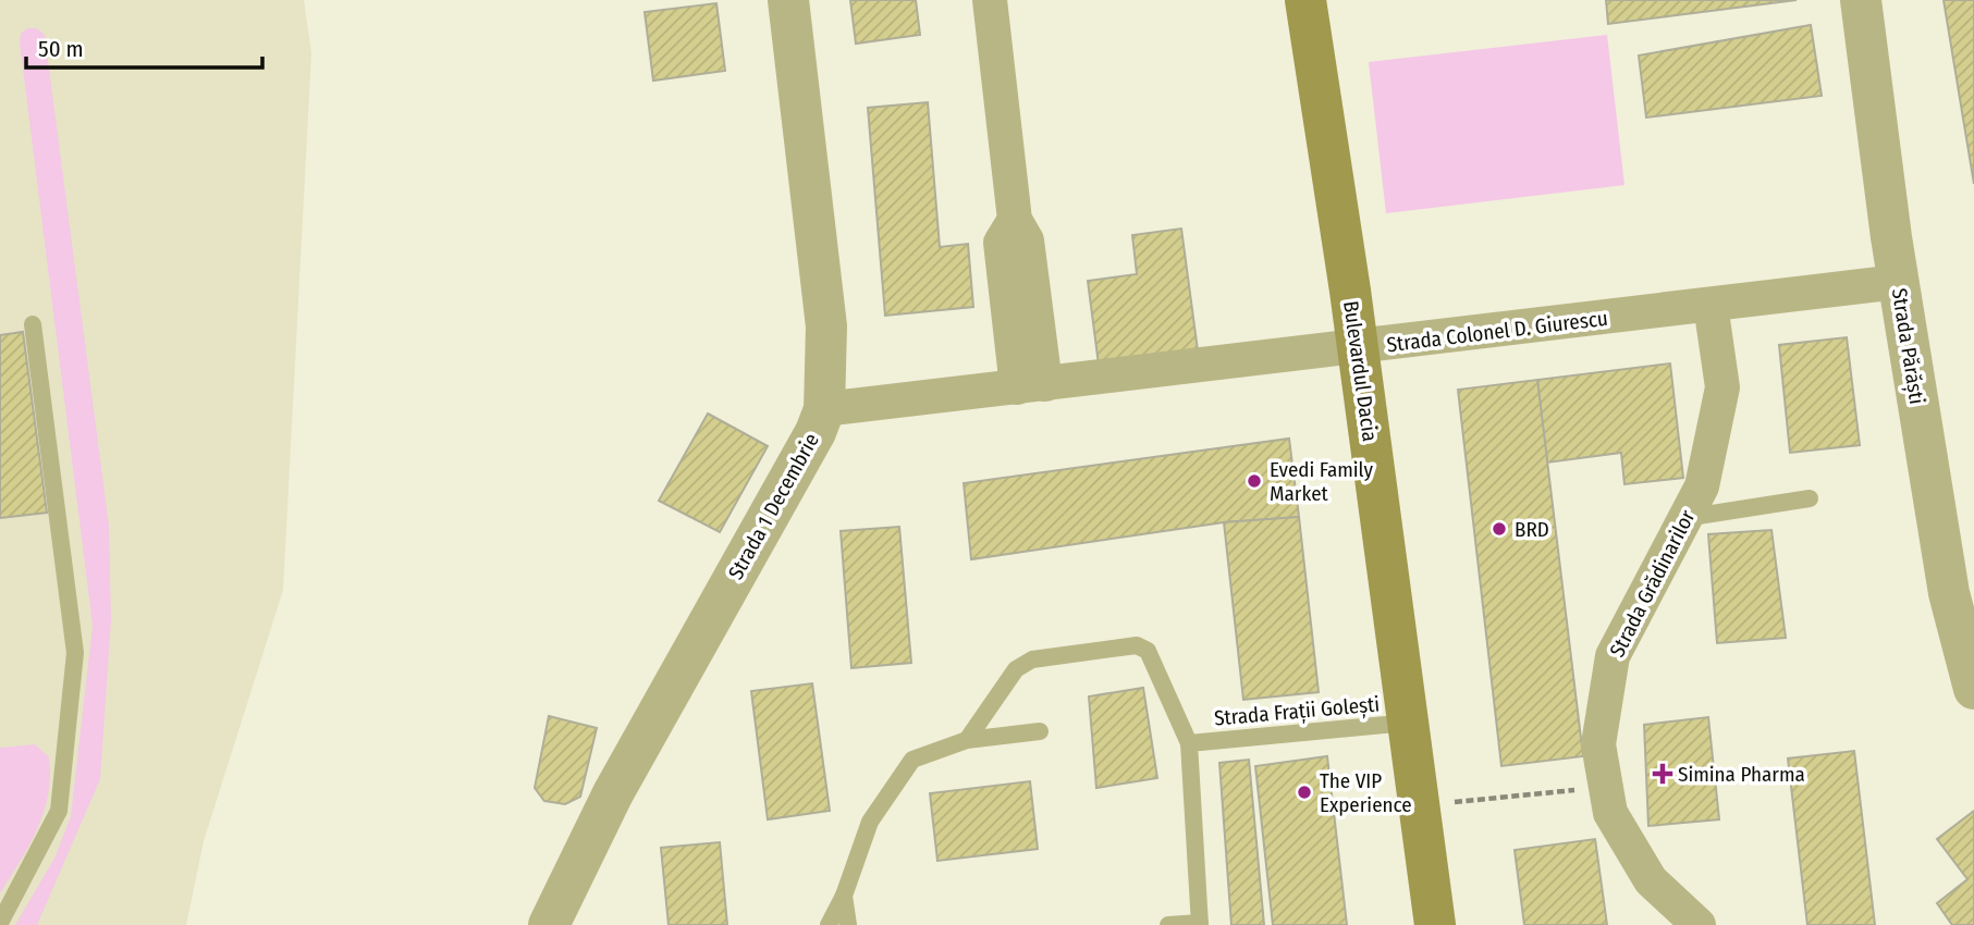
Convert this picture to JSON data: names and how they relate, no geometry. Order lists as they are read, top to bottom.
{
  "streets": {
    "main road": ["Bulevardul Dacia"],
    "street": [
      "Strada Colonel D. Giurescu",
      "Strada Părăști",
      "Strada 1 Decembrie",
      "Strada Grădinarilor"
    ],
    "lane": ["Strada Frații Golești"]
  },
  "crossings": [
    ["Strada Colonel D. Giurescu", "Strada Părăști"],
    ["Strada Colonel D. Giurescu", "Bulevardul Dacia"],
    ["Strada Colonel D. Giurescu", "Strada 1 Decembrie"],
    ["Strada Colonel D. Giurescu", "Strada Grădinarilor"],
    ["Bulevardul Dacia", "Strada Frații Golești"]
  ],
  "places": {
    "other": ["Evedi Family Market", "BRD", "The VIP Experience"],
    "health": ["Simina Pharma"]
  },
  "scale_bar": "50 m"
}
